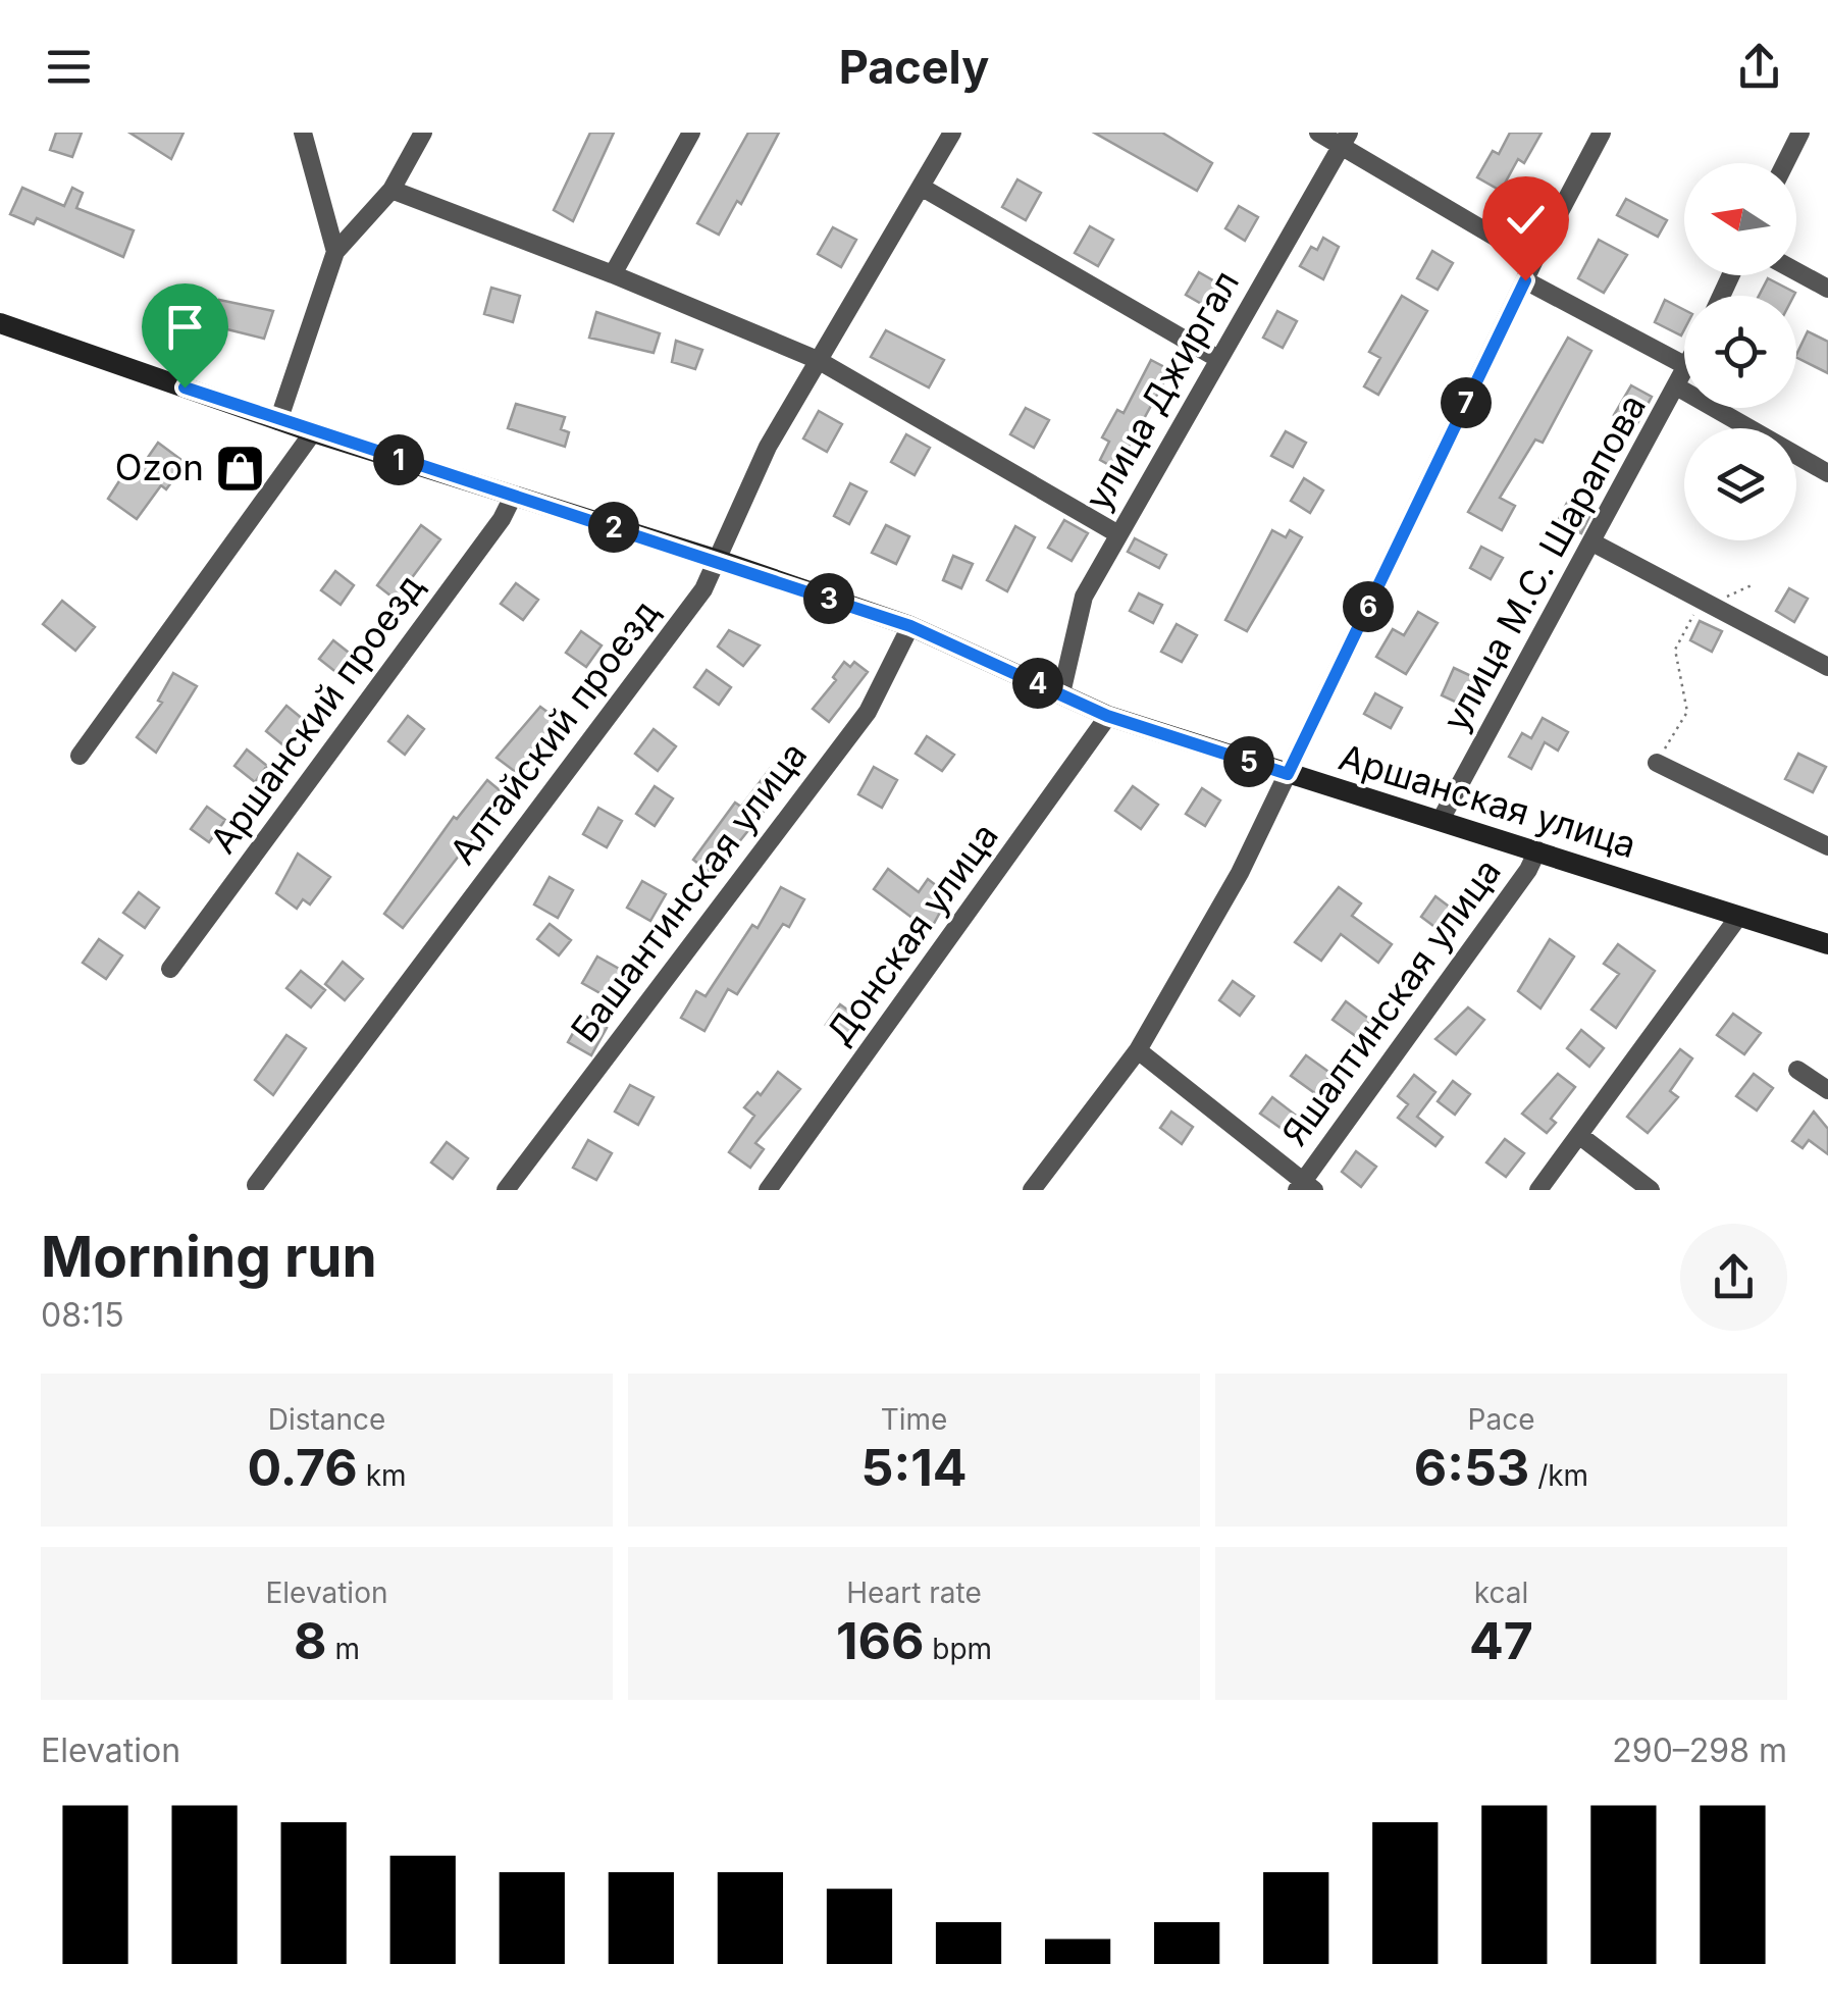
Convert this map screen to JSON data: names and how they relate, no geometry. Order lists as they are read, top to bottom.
{
  "streets": {
    "street": [
      "улица Джиргал",
      "улица М.С. Шарапова",
      "Аршанский проезд",
      "Алтайский проезд",
      "Аршанская улица",
      "Башантинская улица",
      "Донская улица",
      "Яшалтинская улица"
    ]
  },
  "crossings": [
    ["улица Джиргал", "Аршанская улица"],
    ["улица М.С. Шарапова", "Аршанская улица"],
    ["Аршанский проезд", "Аршанская улица"],
    ["Алтайский проезд", "Аршанская улица"],
    ["Аршанская улица", "Башантинская улица"],
    ["Аршанская улица", "Донская улица"],
    ["Аршанская улица", "Яшалтинская улица"]
  ],
  "places": {
    "shop": ["Ozon"]
  },
  "north": "left",
  "page": {
    "header": "Pacely",
    "pins": [
      "7",
      "1",
      "2",
      "3",
      "6",
      "4",
      "5"
    ],
    "heading": ["Morning run", "08:15"],
    "stats": [
      ["Distance", "0.76 km"],
      ["Time", "5:14"],
      ["Pace", "6:53 /km"],
      ["Elevation", "8 m"],
      ["Heart rate", "166 bpm"],
      ["kcal", "47"]
    ],
    "chart": ["Elevation", "290–298 m"]
  }
}
